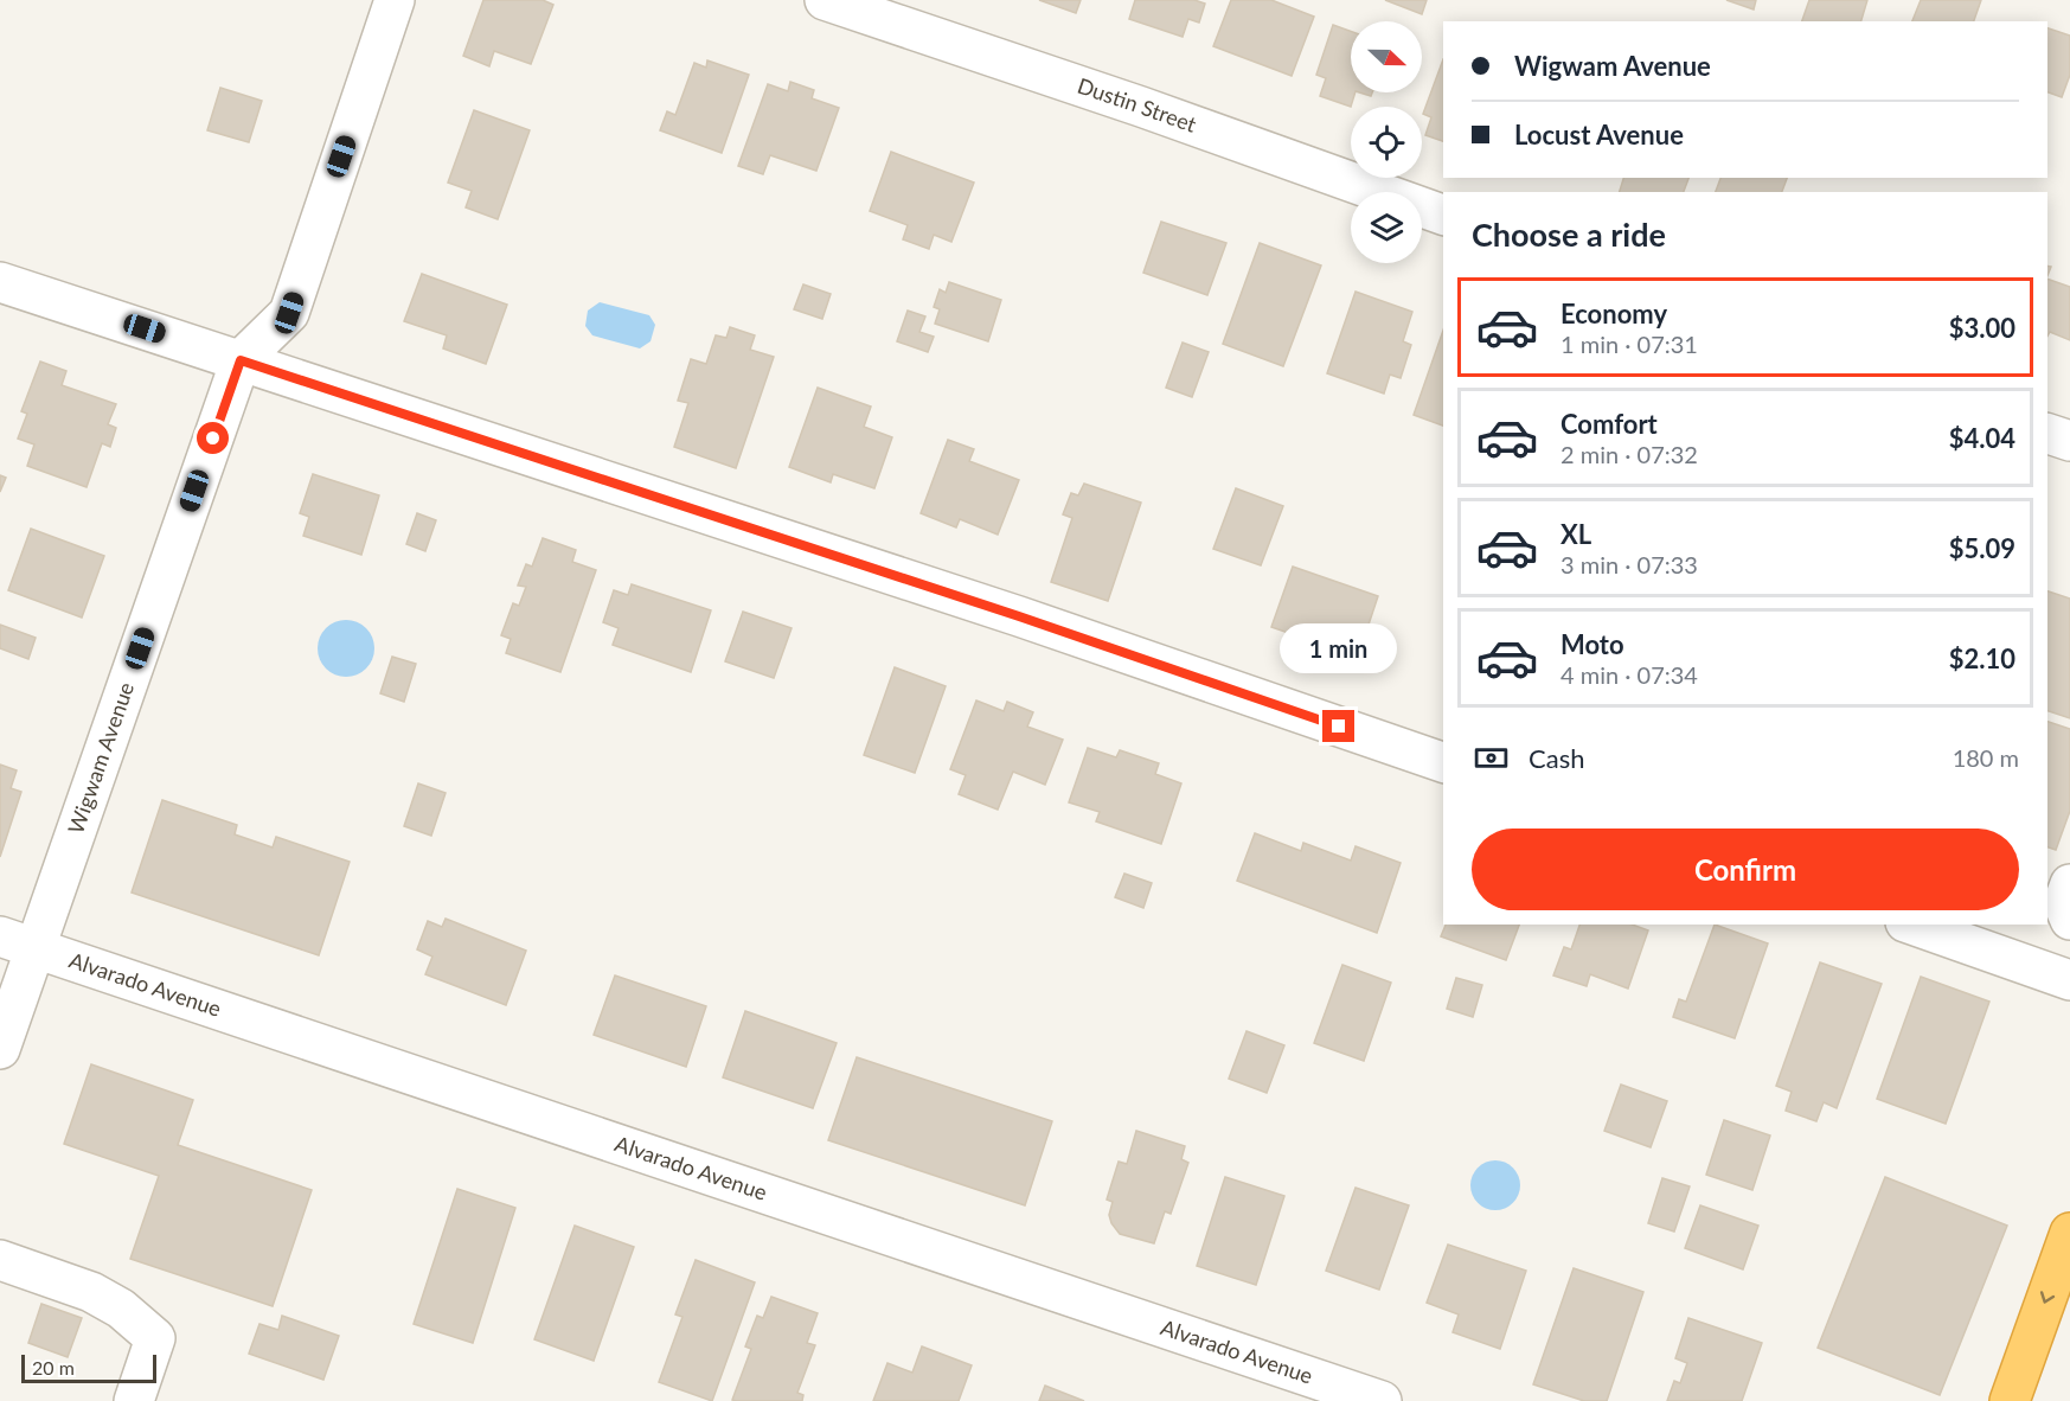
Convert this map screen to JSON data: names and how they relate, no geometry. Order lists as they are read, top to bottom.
{
  "streets": {
    "street": ["Dustin Street", "Wigwam Avenue", "Alvarado Avenue"]
  },
  "crossings": [
    ["Wigwam Avenue", "Alvarado Avenue"]
  ],
  "scale_bar": "20 m",
  "north": "right",
  "page": {
    "banner": ["Wigwam Avenue", "Locust Avenue"],
    "heading": "Choose a ride",
    "list": [
      {
        "name": "Economy",
        "note": "1 min · 07:31",
        "value": "$3.00"
      },
      {
        "name": "Comfort",
        "note": "2 min · 07:32",
        "value": "$4.04"
      },
      {
        "name": "XL",
        "note": "3 min · 07:33",
        "value": "$5.09"
      },
      {
        "name": "Moto",
        "note": "4 min · 07:34",
        "value": "$2.10"
      }
    ],
    "bubble": "1 min",
    "pay": ["Cash", "180 m"],
    "buttons": "Confirm",
    "scale": "20 m"
  }
}
